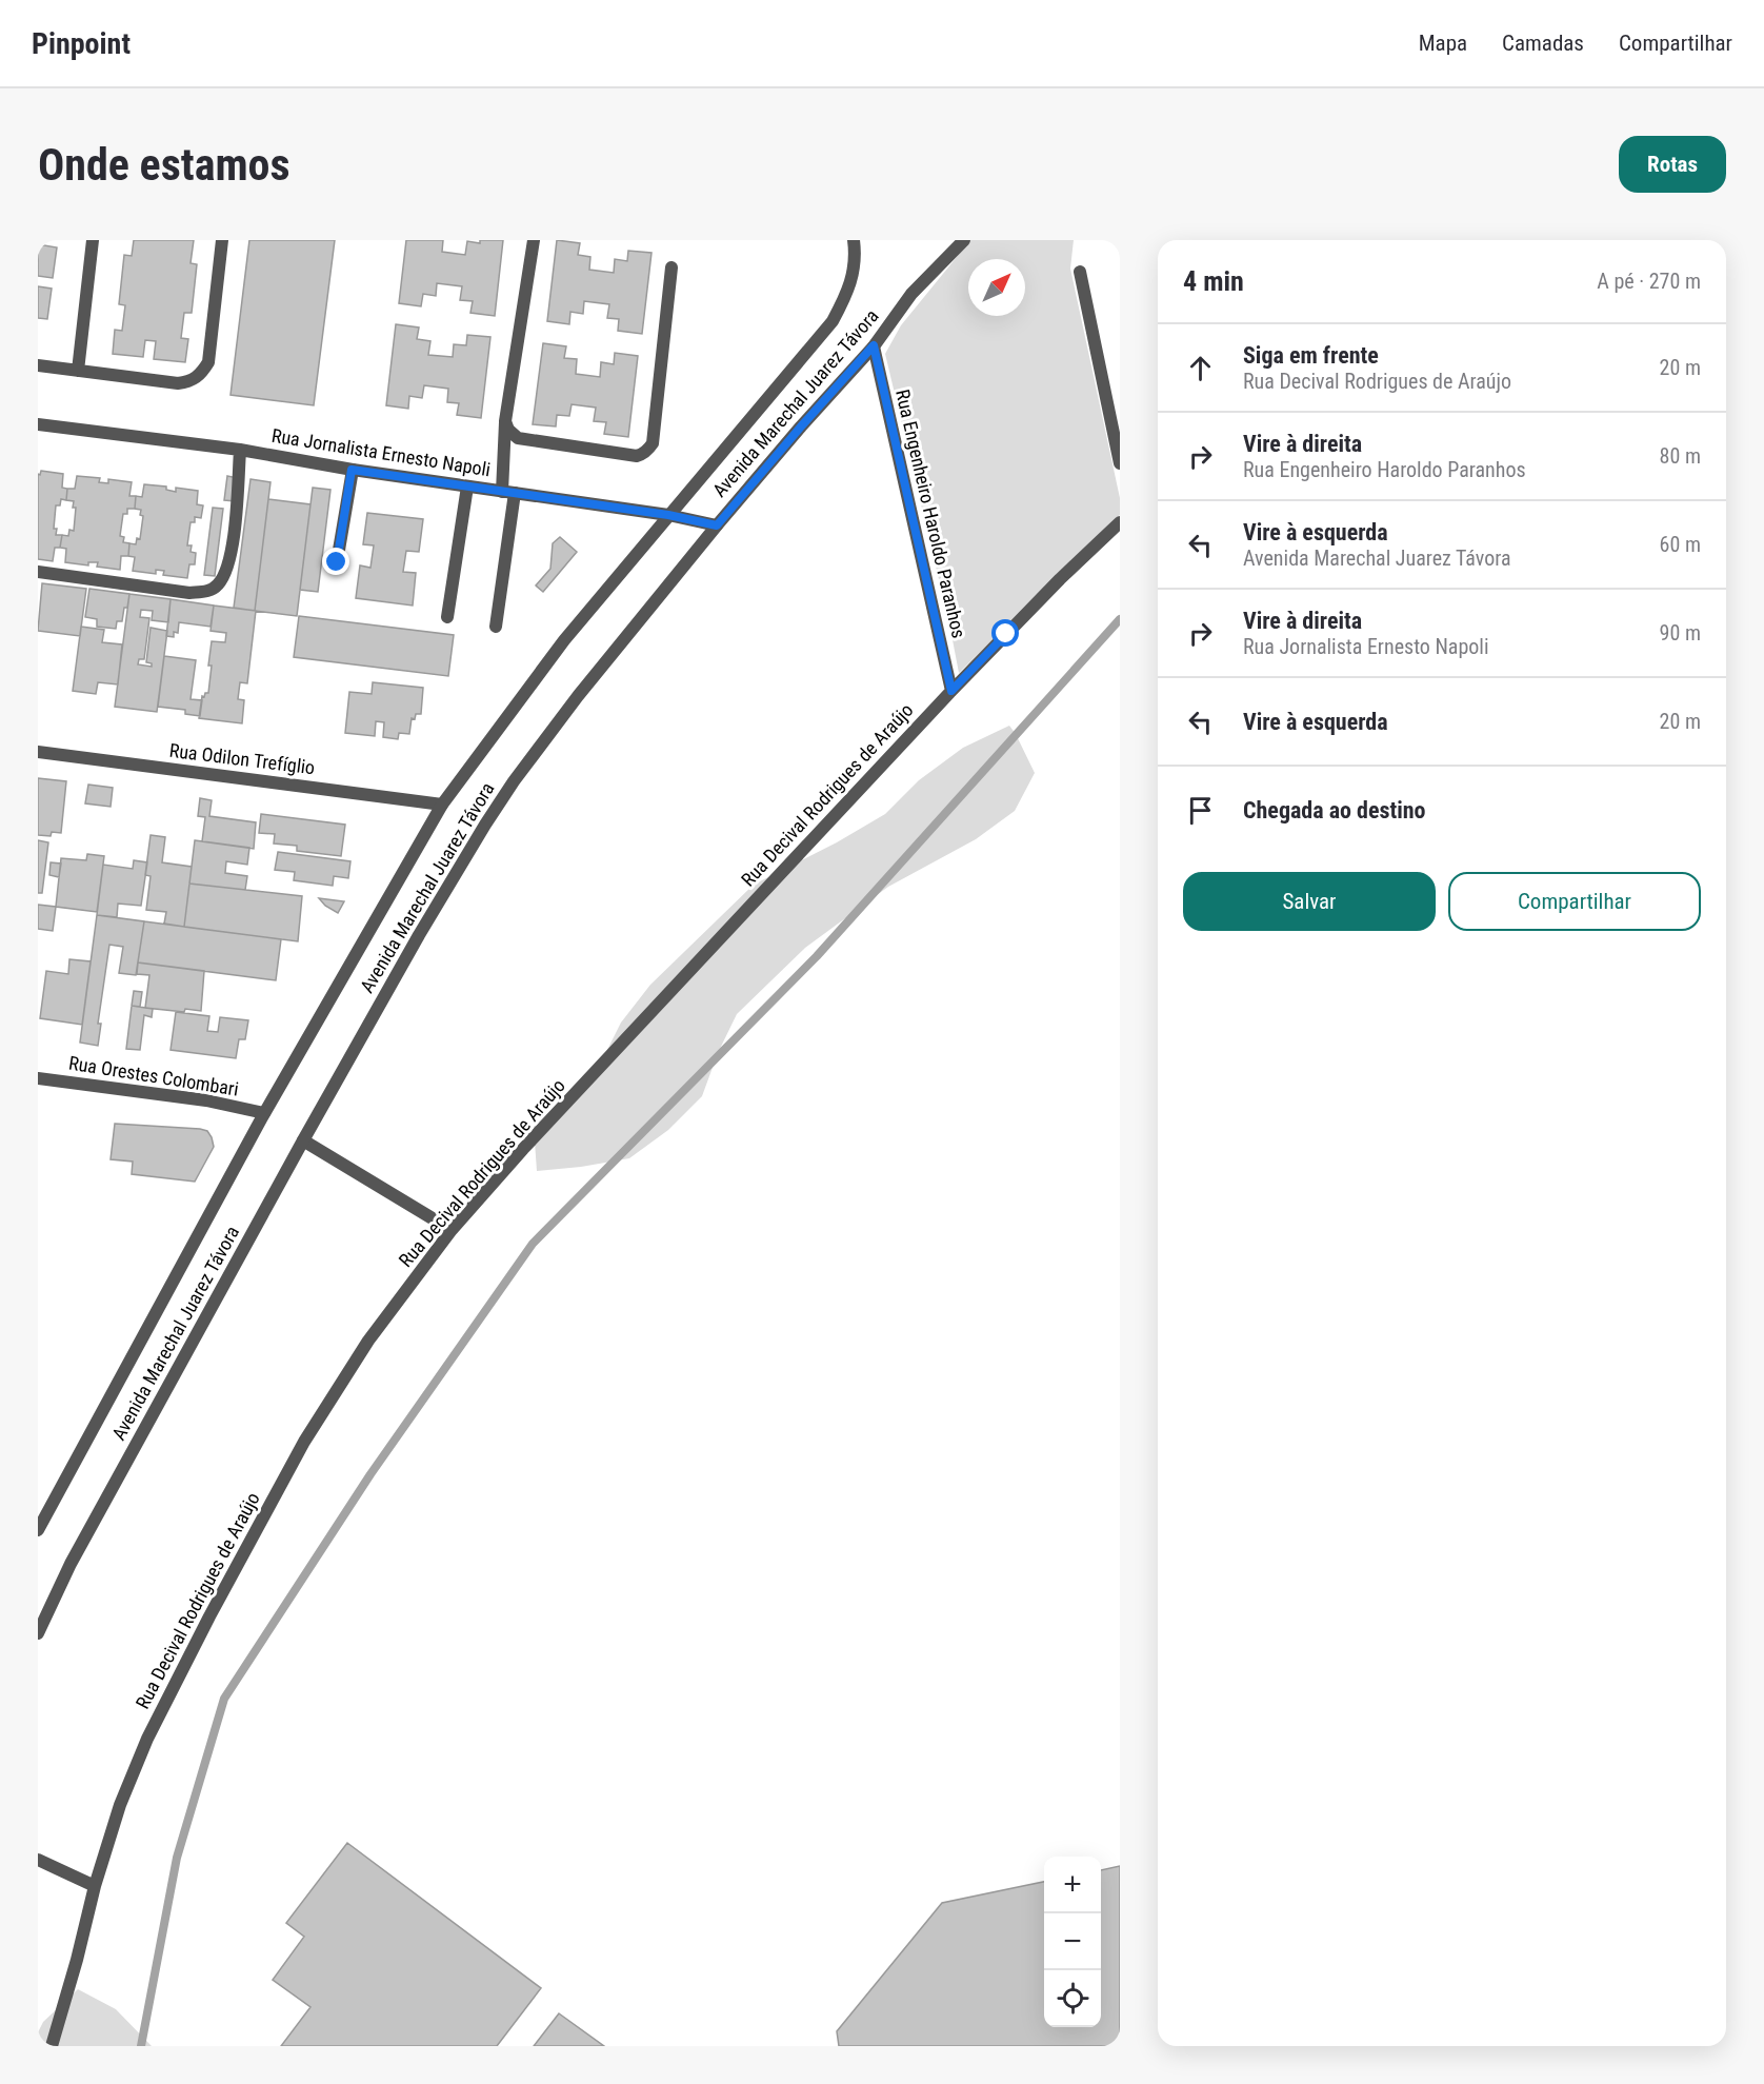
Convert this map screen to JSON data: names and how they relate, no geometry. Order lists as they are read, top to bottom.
{
  "streets": {
    "street": [
      "Avenida Marechal Juarez Távora",
      "Rua Jornalista Ernesto Napoli",
      "Rua Engenheiro Haroldo Paranhos",
      "Rua Odilon Trefíglio",
      "Rua Decival Rodrigues de Araújo",
      "Rua Orestes Colombari"
    ]
  },
  "crossings": [
    ["Avenida Marechal Juarez Távora", "Rua Jornalista Ernesto Napoli"],
    ["Avenida Marechal Juarez Távora", "Rua Engenheiro Haroldo Paranhos"],
    ["Avenida Marechal Juarez Távora", "Rua Odilon Trefíglio"],
    ["Avenida Marechal Juarez Távora", "Rua Orestes Colombari"],
    ["Rua Engenheiro Haroldo Paranhos", "Rua Decival Rodrigues de Araújo"]
  ],
  "north": "top right",
  "page": {
    "header": "Pinpoint",
    "nav": ["Mapa", "Camadas", "Compartilhar"],
    "buttons": [
      "Rotas",
      ["Salvar", "Compartilhar"]
    ],
    "title": "Onde estamos",
    "heading": ["4 min", "A pé · 270 m"],
    "list": [
      ["Siga em frente", "Rua Decival Rodrigues de Araújo", "20 m"],
      ["Vire à direita", "Rua Engenheiro Haroldo Paranhos", "80 m"],
      ["Vire à esquerda", "Avenida Marechal Juarez Távora", "60 m"],
      ["Vire à direita", "Rua Jornalista Ernesto Napoli", "90 m"],
      ["Vire à esquerda", "20 m"],
      "Chegada ao destino"
    ],
    "map_buttons": ["+", "−"]
  }
}
